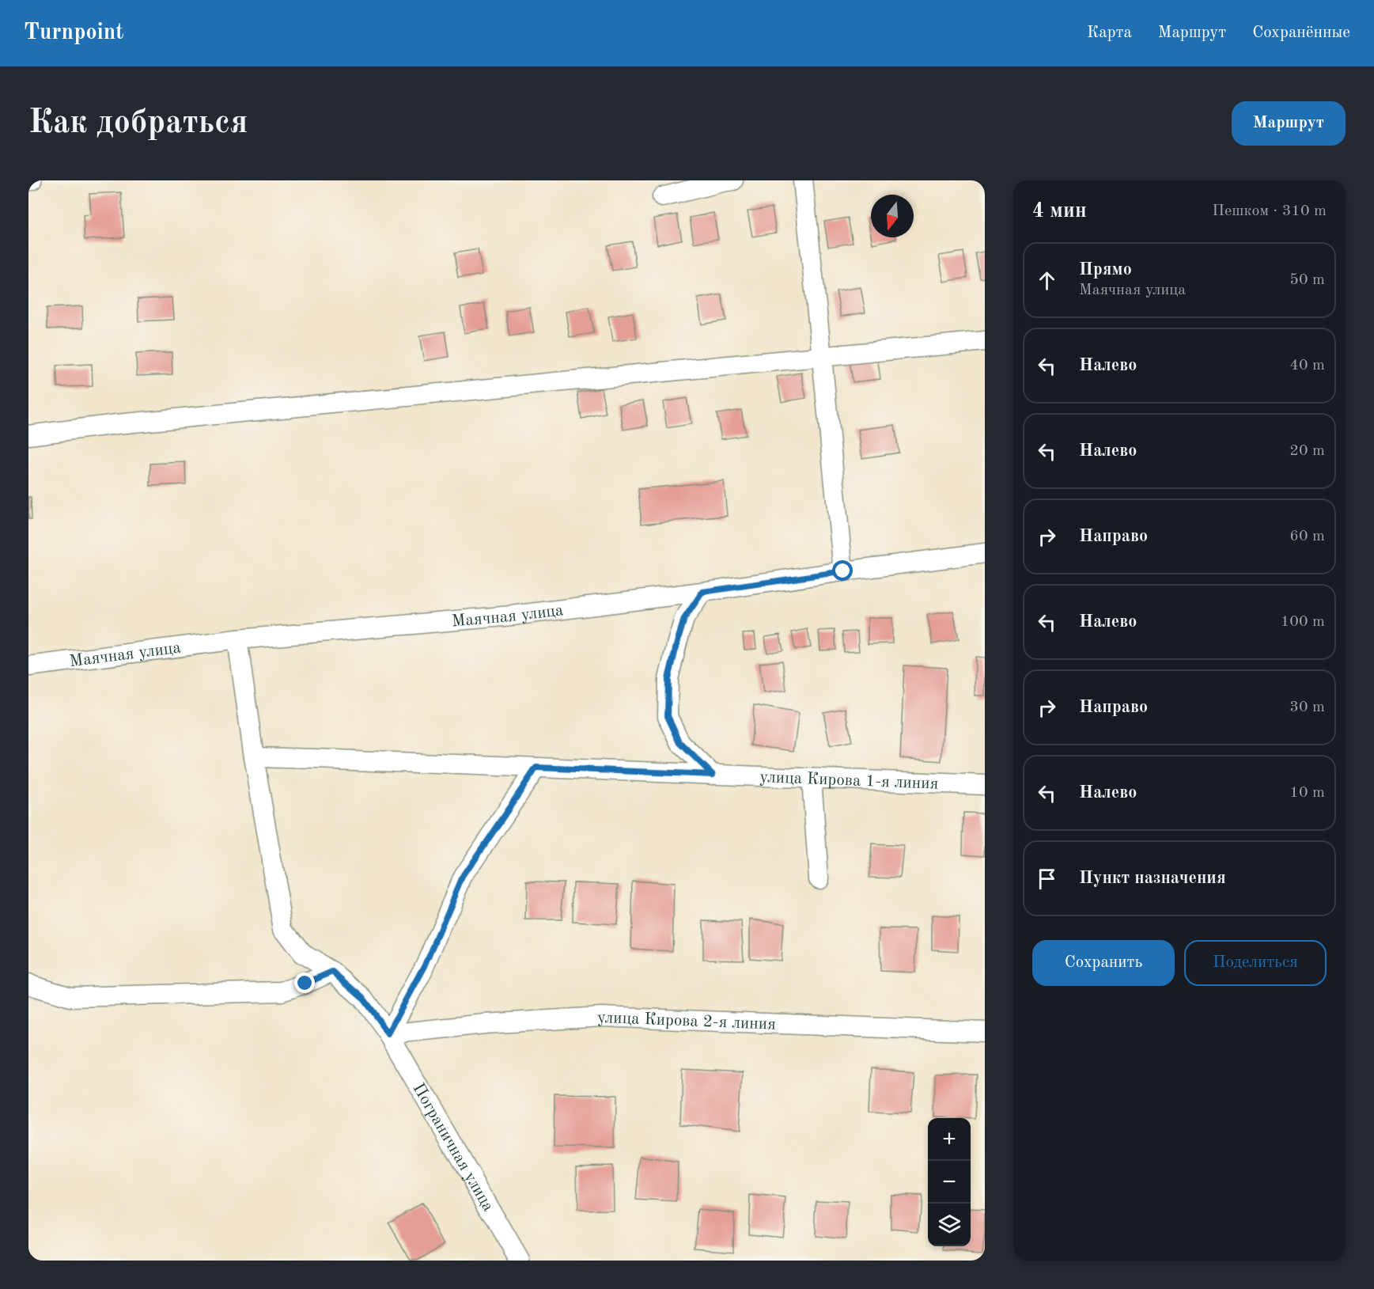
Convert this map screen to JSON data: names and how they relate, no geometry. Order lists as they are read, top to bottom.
{
  "streets": {
    "street": [
      "Маячная улица",
      "улица Кирова 1-я линия",
      "улица Кирова 2-я линия",
      "Пограничная улица"
    ]
  },
  "crossings": [
    ["Маячная улица", "Пограничная улица"],
    ["улица Кирова 1-я линия", "Пограничная улица"],
    ["улица Кирова 2-я линия", "Пограничная улица"]
  ],
  "north": "bottom",
  "page": {
    "header": "Turnpoint",
    "nav": ["Карта", "Маршрут", "Сохранённые"],
    "buttons": [
      "Маршрут",
      ["Сохранить", "Поделиться"]
    ],
    "title": "Как добраться",
    "heading": ["4 мин", "Пешком · 310 m"],
    "list": [
      ["Прямо", "Маячная улица", "50 m"],
      ["Налево", "40 m"],
      ["Налево", "20 m"],
      ["Направо", "60 m"],
      ["Налево", "100 m"],
      ["Направо", "30 m"],
      ["Налево", "10 m"],
      "Пункт назначения"
    ],
    "map_buttons": ["+", "−"]
  }
}
